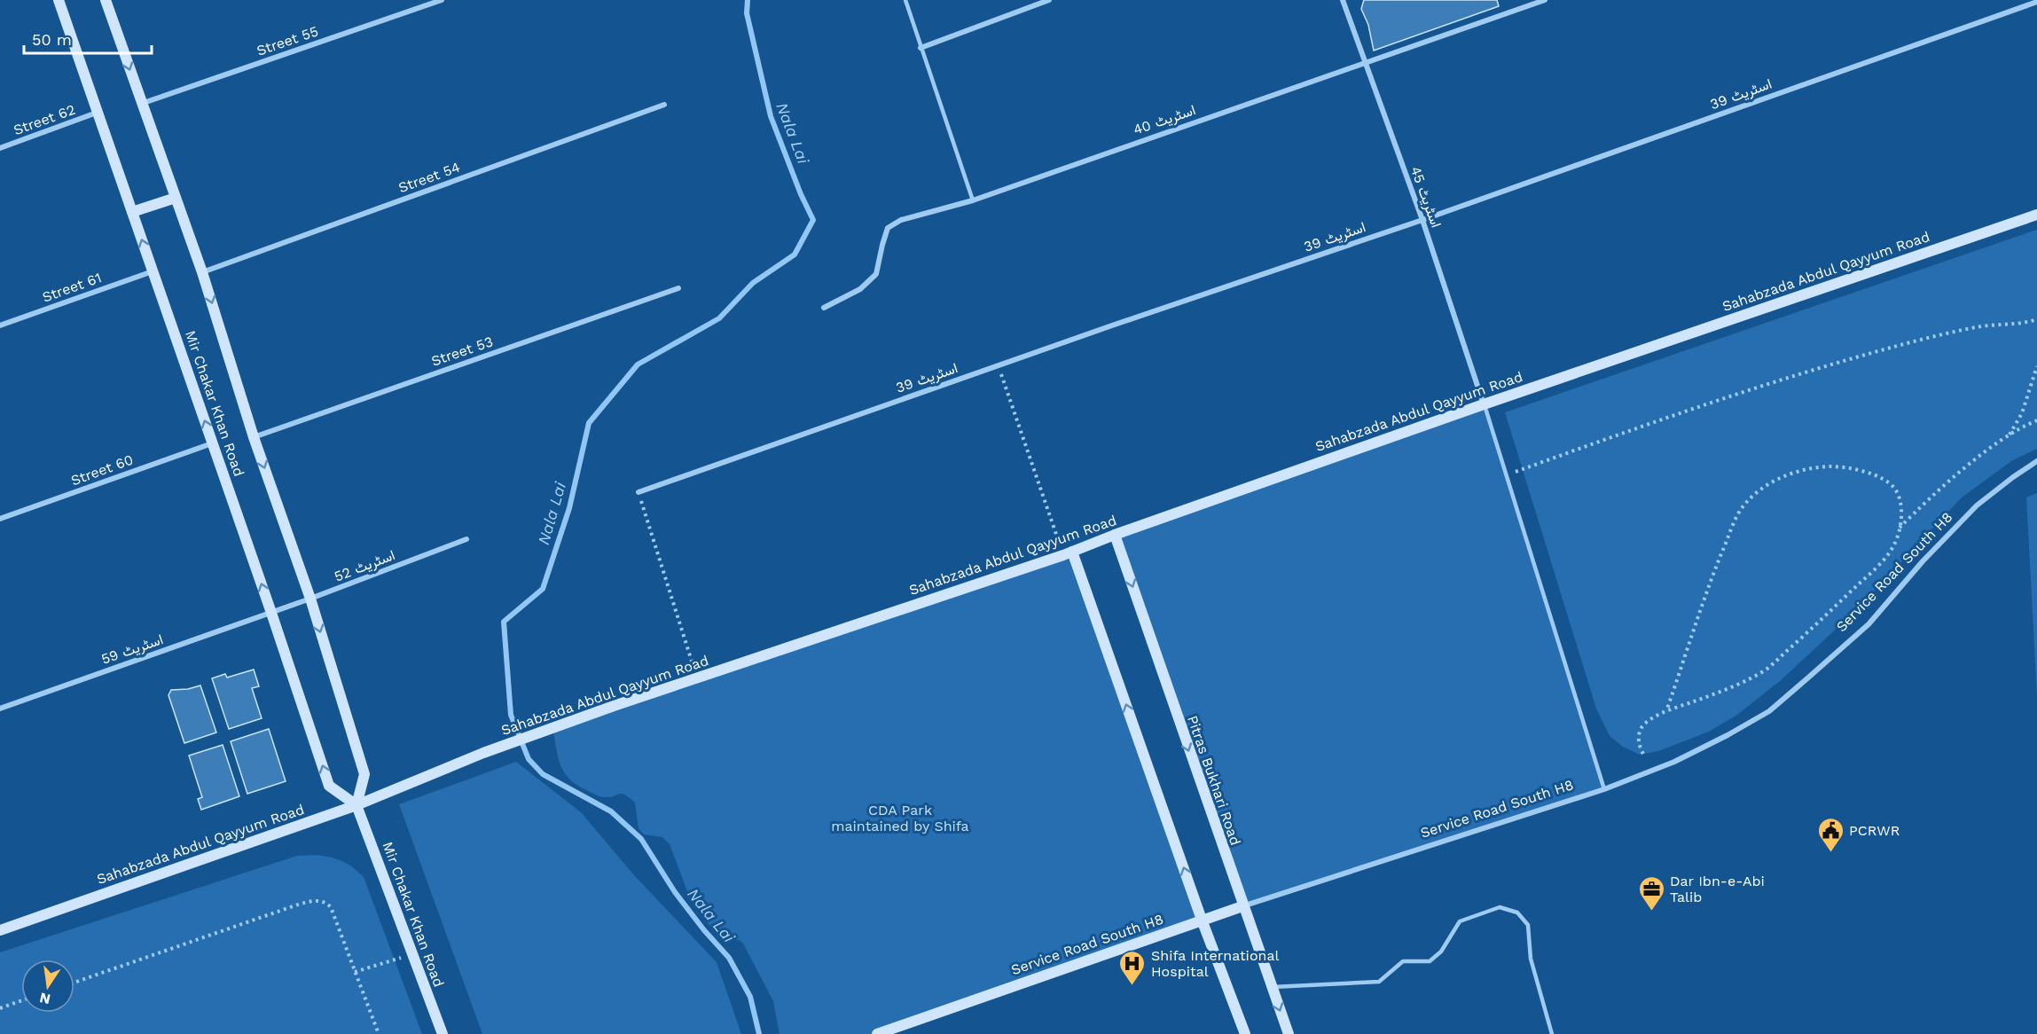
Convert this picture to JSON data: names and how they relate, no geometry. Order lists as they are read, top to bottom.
{
  "streets": {
    "street": [
      "Street 55",
      "اسٹریٹ 39",
      "Street 62",
      "اسٹریٹ 40",
      "Street 54",
      "اسٹریٹ 45",
      "Sahabzada Abdul Qayyum Road",
      "Street 61",
      "Street 53",
      "Mir Chakar Khan Road",
      "Street 60",
      "اسٹریٹ 52",
      "Service Road South H8",
      "اسٹریٹ 59",
      "Pitras Bukhari Road"
    ]
  },
  "crossings": [
    ["Street 55", "Mir Chakar Khan Road"],
    ["اسٹریٹ 39", "اسٹریٹ 45"],
    ["Street 62", "Mir Chakar Khan Road"],
    ["اسٹریٹ 40", "اسٹریٹ 45"],
    ["Street 54", "Mir Chakar Khan Road"],
    ["اسٹریٹ 45", "Sahabzada Abdul Qayyum Road"],
    ["Sahabzada Abdul Qayyum Road", "Mir Chakar Khan Road"],
    ["Sahabzada Abdul Qayyum Road", "Pitras Bukhari Road"],
    ["Street 61", "Mir Chakar Khan Road"],
    ["Street 53", "Mir Chakar Khan Road"],
    ["Mir Chakar Khan Road", "Street 60"],
    ["Mir Chakar Khan Road", "اسٹریٹ 52"],
    ["Mir Chakar Khan Road", "اسٹریٹ 59"],
    ["اسٹریٹ 52", "اسٹریٹ 59"],
    ["Service Road South H8", "Pitras Bukhari Road"]
  ],
  "water": ["Nala Lai"],
  "parks": ["CDA Park maintained by Shifa"],
  "places": {
    "public building": ["PCRWR"],
    "office": ["Dar Ibn-e-Abi Talib"],
    "hospital": ["Shifa International Hospital"]
  },
  "scale_bar": "50 m",
  "north": "bottom"
}
